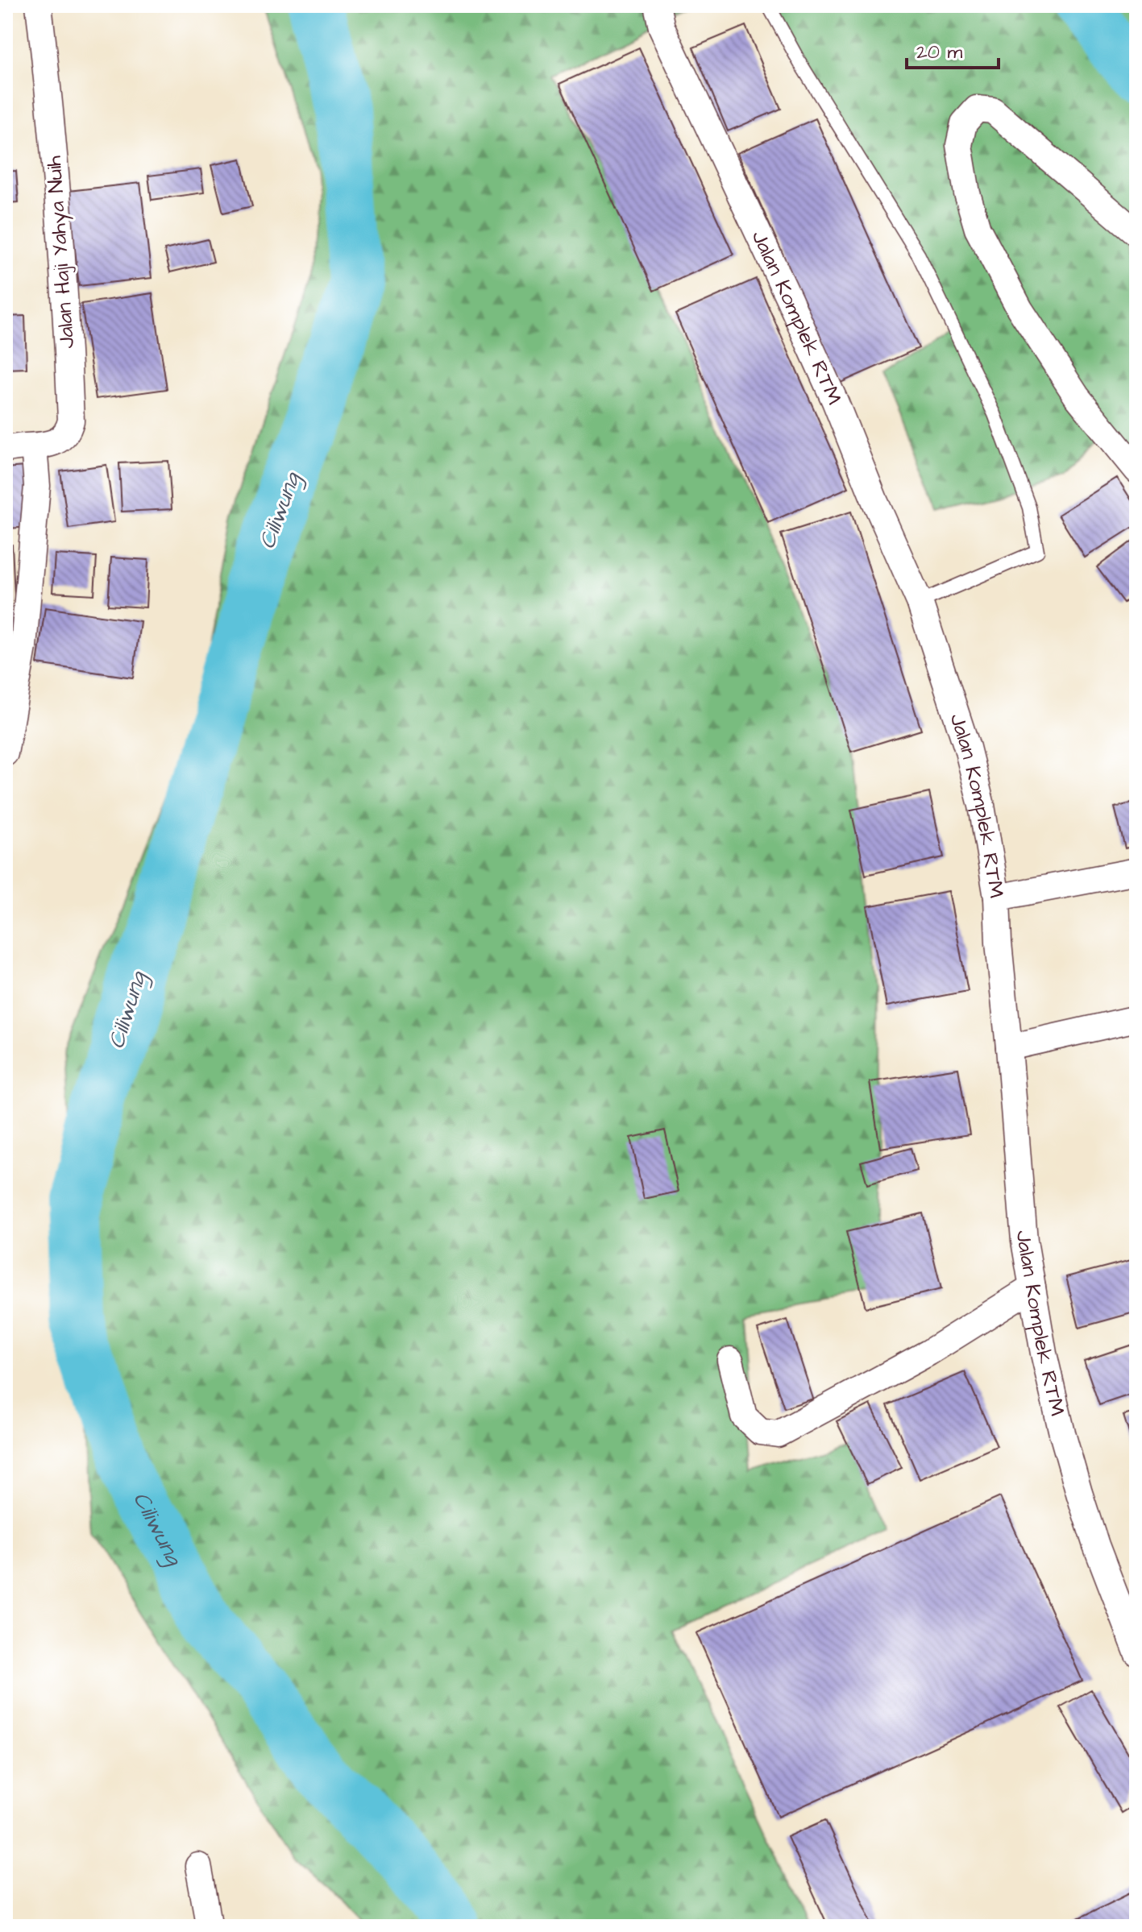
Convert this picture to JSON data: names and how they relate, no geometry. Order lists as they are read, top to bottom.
{
  "streets": {
    "street": ["Jalan Haji Yahya Nuih", "Jalan Komplek RTM"]
  },
  "water": ["Ciliwung"],
  "scale_bar": "20 m"
}
